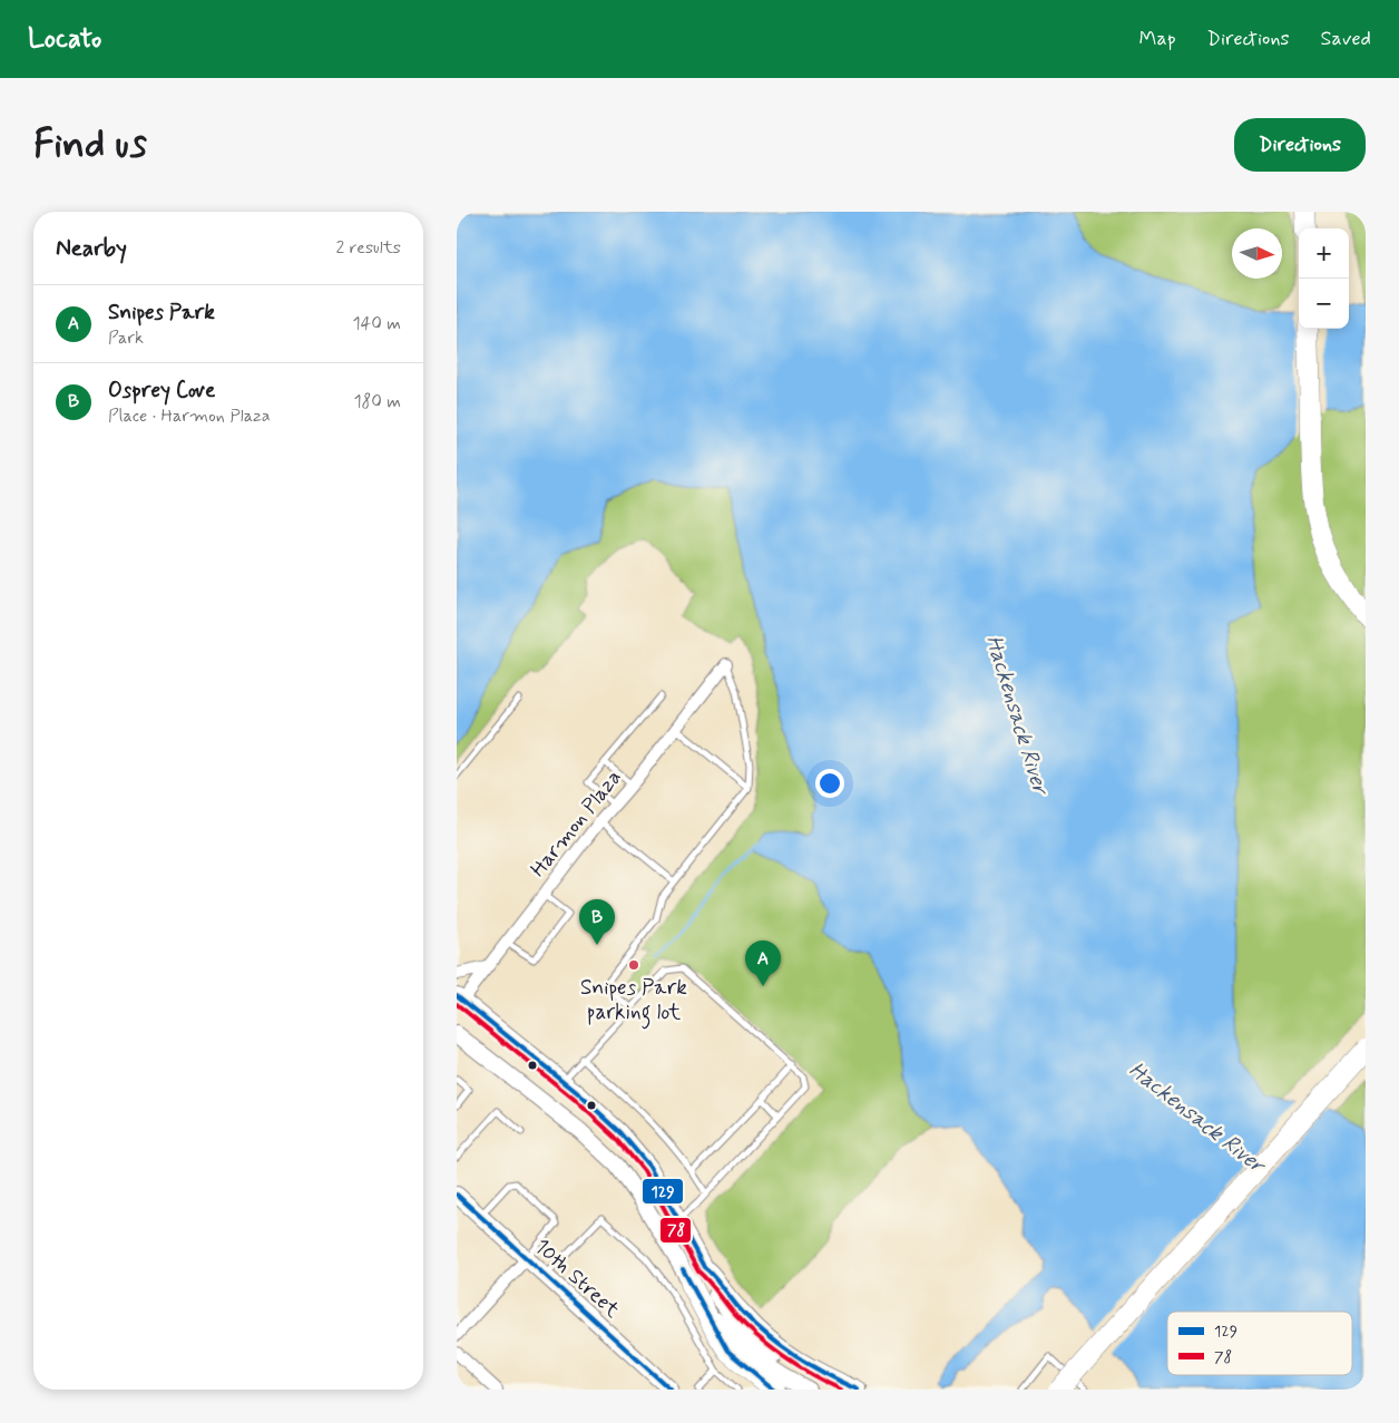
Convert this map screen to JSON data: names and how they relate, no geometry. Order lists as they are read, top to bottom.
{
  "streets": {
    "main road": ["10th Street"],
    "street": ["Harmon Plaza"]
  },
  "water": ["Hackensack River"],
  "places": ["Snipes Park parking lot"],
  "lines": ["transit line 129", "transit line 78"],
  "legend": ["129", "78"],
  "north": "right",
  "page": {
    "header": "Locato",
    "nav": ["Map", "Directions", "Saved"],
    "buttons": "Directions",
    "title": "Find us",
    "heading": ["Nearby", "2 results"],
    "map_buttons": ["+", "−"],
    "list": [
      {
        "mark": "A",
        "name": "Snipes Park",
        "note": "Park",
        "value": "140 m"
      },
      {
        "mark": "B",
        "name": "Osprey Cove",
        "note": "Place · Harmon Plaza",
        "value": "180 m"
      }
    ],
    "pins": ["B", "A"]
  }
}
